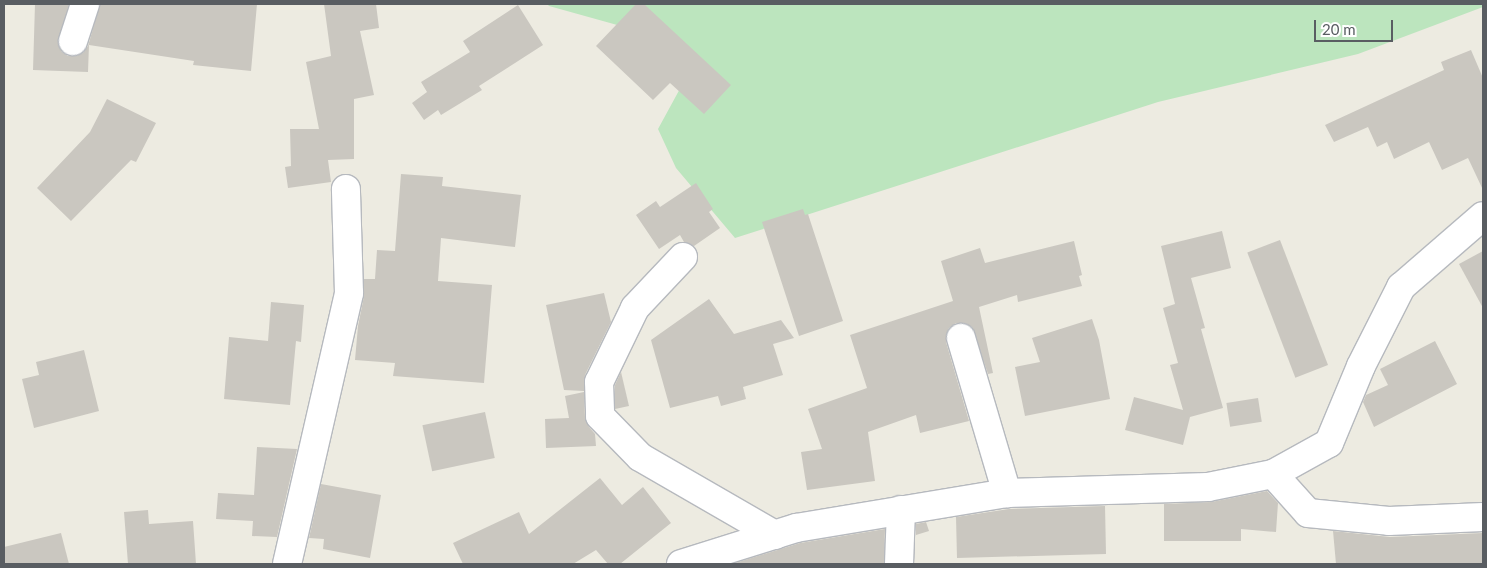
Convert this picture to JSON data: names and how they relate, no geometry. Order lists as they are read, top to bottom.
{
  "scale_bar": "20 m"
}
